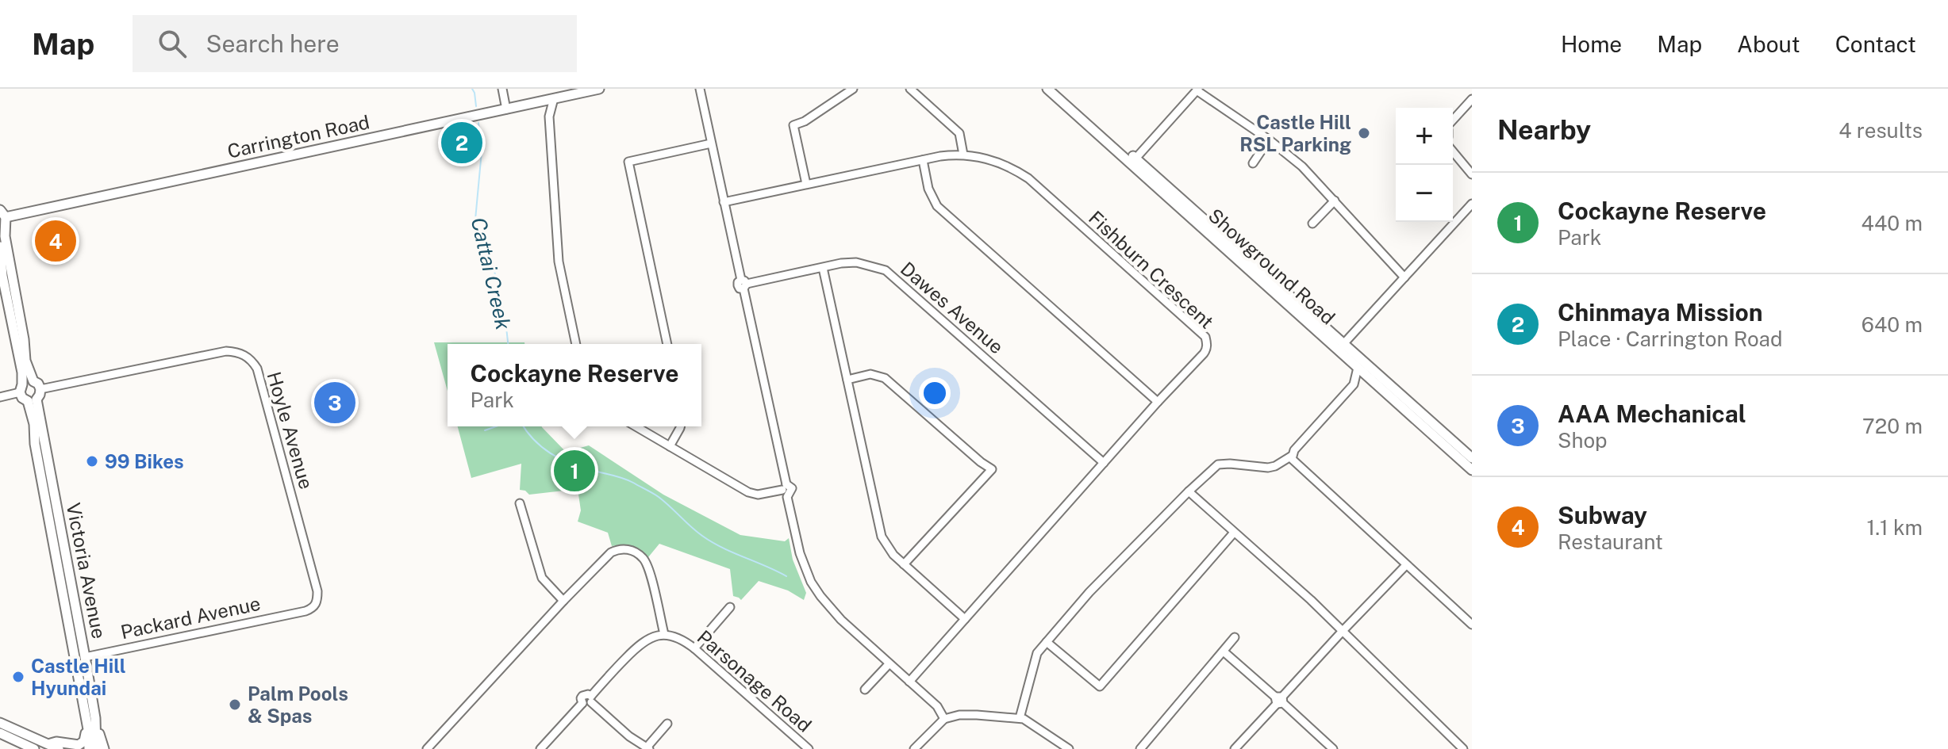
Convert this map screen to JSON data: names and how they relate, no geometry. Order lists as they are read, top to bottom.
{
  "streets": {
    "main road": ["Carrington Road", "Showground Road", "Victoria Avenue"],
    "street": [
      "Fishburn Crescent",
      "Dawes Avenue",
      "Hoyle Avenue",
      "Packard Avenue",
      "Parsonage Road"
    ]
  },
  "crossings": [
    ["Fishburn Crescent", "Dawes Avenue"],
    ["Hoyle Avenue", "Victoria Avenue"],
    ["Hoyle Avenue", "Packard Avenue"],
    ["Victoria Avenue", "Packard Avenue"]
  ],
  "water": ["Cattai Creek"],
  "places": [
    "Castle Hill RSL Parking",
    "99 Bikes",
    "Castle Hill Hyundai",
    "Palm Pools & Spas"
  ],
  "page": {
    "header": "Map",
    "search": "Search here",
    "nav": [
      "Home",
      "Map",
      "About",
      "Contact"
    ],
    "heading": ["Nearby", "4 results"],
    "map_buttons": ["+", "−"],
    "pins": [
      "2",
      "4",
      "3",
      "1"
    ],
    "list": [
      {
        "mark": "1",
        "name": "Cockayne Reserve",
        "note": "Park",
        "value": "440 m"
      },
      {
        "mark": "2",
        "name": "Chinmaya Mission",
        "note": "Place · Carrington Road",
        "value": "640 m"
      },
      {
        "mark": "3",
        "name": "AAA Mechanical",
        "note": "Shop",
        "value": "720 m"
      },
      {
        "mark": "4",
        "name": "Subway",
        "note": "Restaurant",
        "value": "1.1 km"
      }
    ],
    "popup": ["Cockayne Reserve", "Park"]
  }
}
